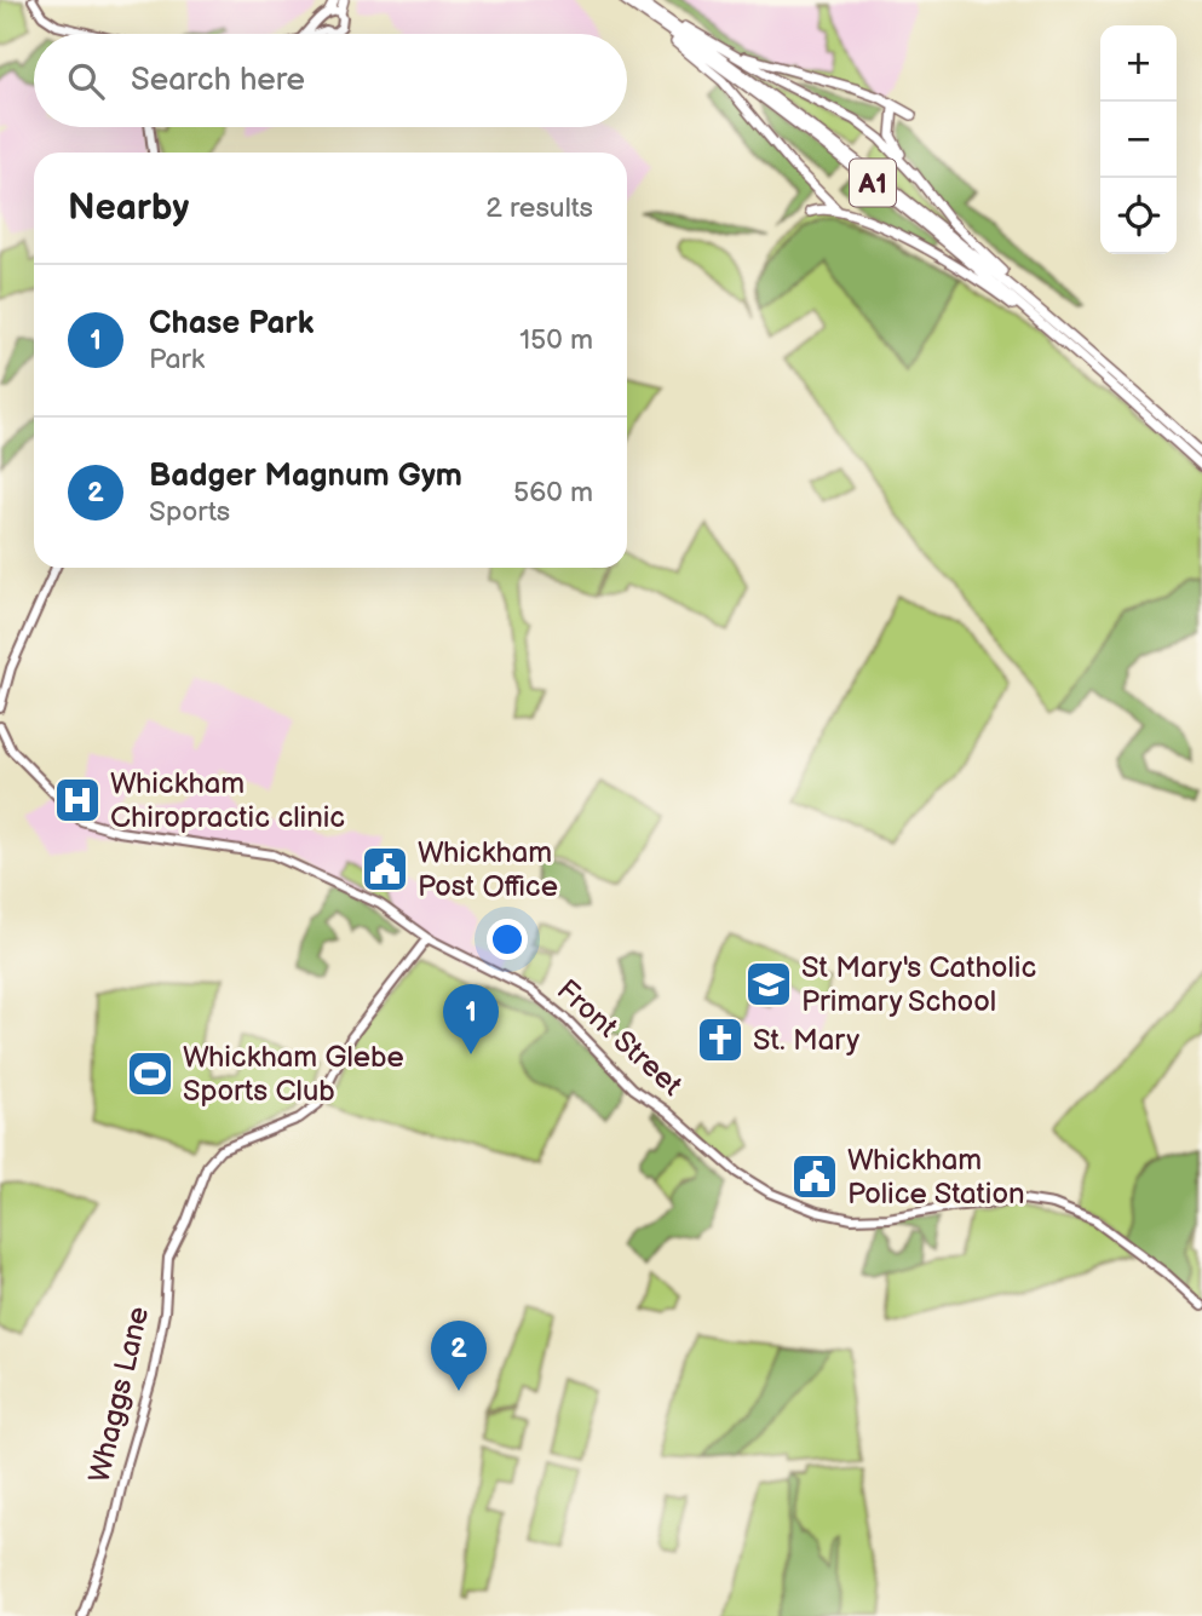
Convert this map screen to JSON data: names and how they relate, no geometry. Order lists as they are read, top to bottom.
{
  "streets": {
    "highway": ["A1"],
    "main road": ["Front Street", "Whaggs Lane"]
  },
  "crossings": [
    ["Front Street", "Whaggs Lane"]
  ],
  "places": {
    "hospital": ["Whickham Chiropractic clinic"],
    "public building": ["Whickham Post Office", "Whickham Police Station"],
    "school or university": ["St Mary's Catholic Primary School"],
    "church": ["St. Mary"],
    "sports": ["Whickham Glebe Sports Club"]
  },
  "page": {
    "map_buttons": ["+", "−"],
    "search": "Search here",
    "heading": ["Nearby", "2 results"],
    "list": [
      {
        "mark": "1",
        "name": "Chase Park",
        "note": "Park",
        "value": "150 m"
      },
      {
        "mark": "2",
        "name": "Badger Magnum Gym",
        "note": "Sports",
        "value": "560 m"
      }
    ],
    "pins": ["1", "2"]
  }
}
